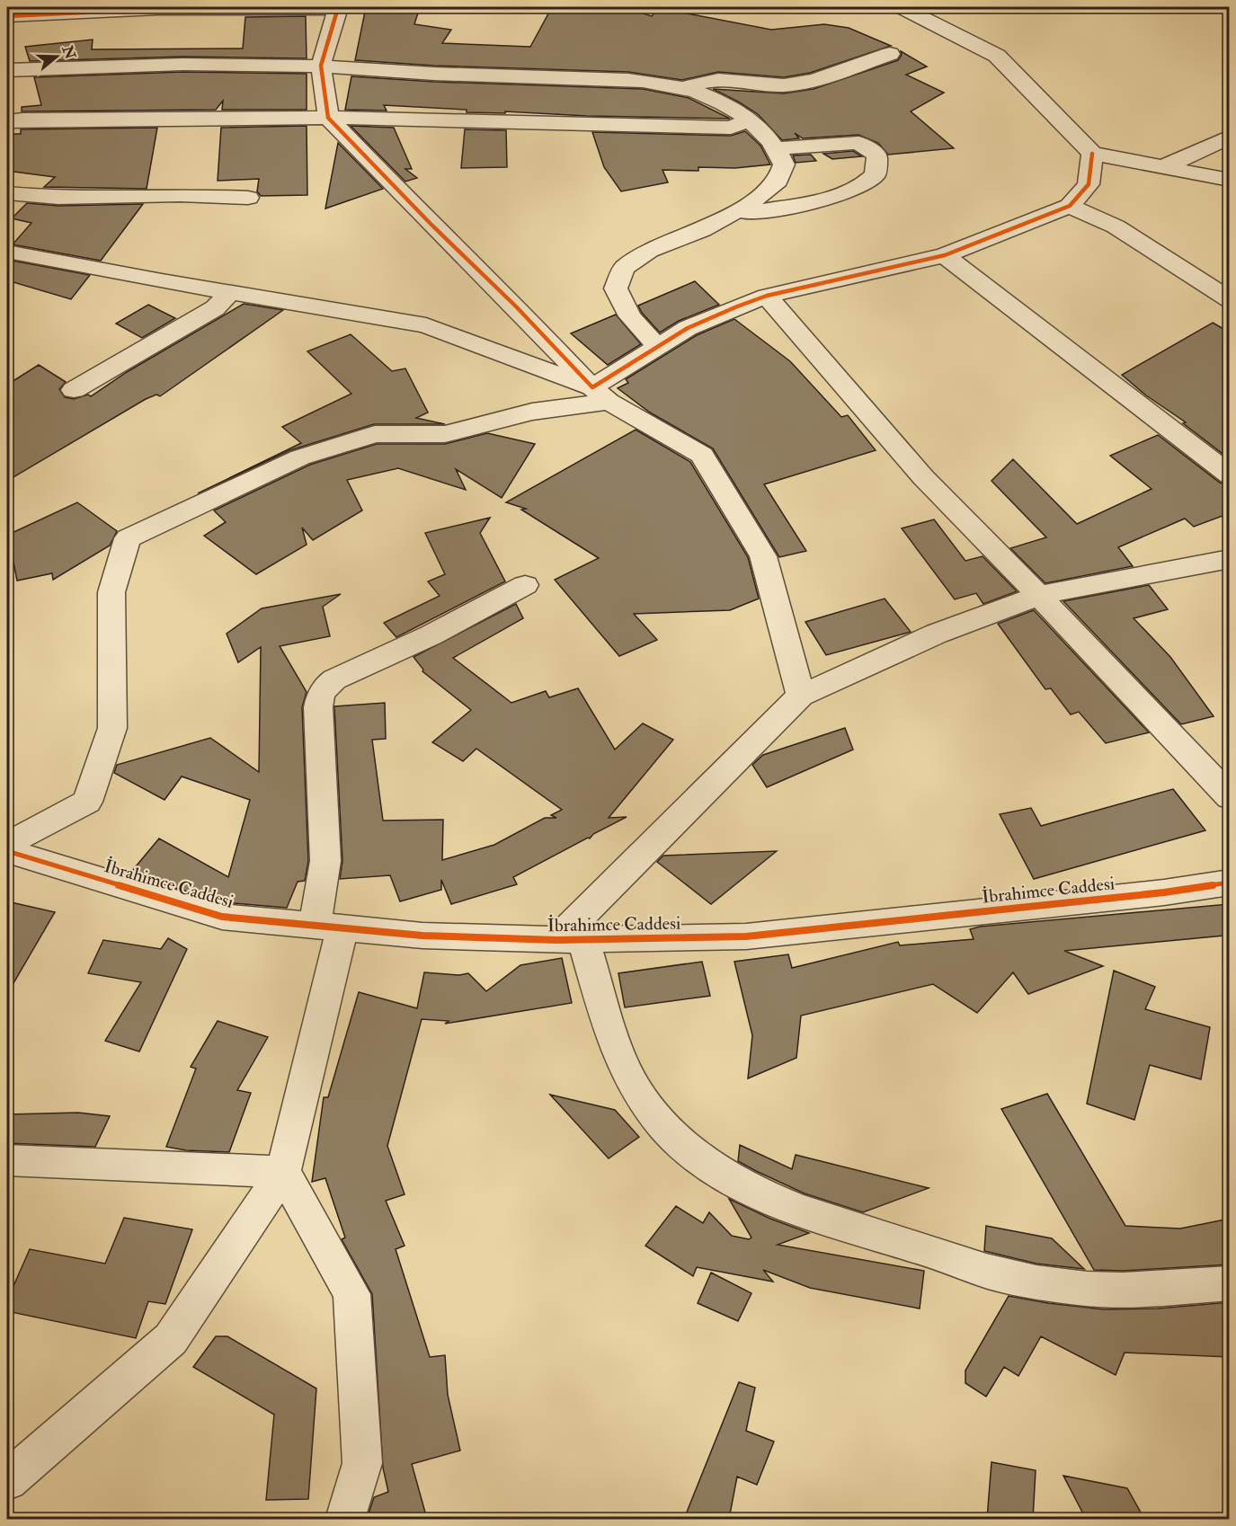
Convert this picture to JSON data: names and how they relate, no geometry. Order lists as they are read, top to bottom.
{
  "streets": {
    "street": ["İbrahimce Caddesi"]
  },
  "north": "right"
}
